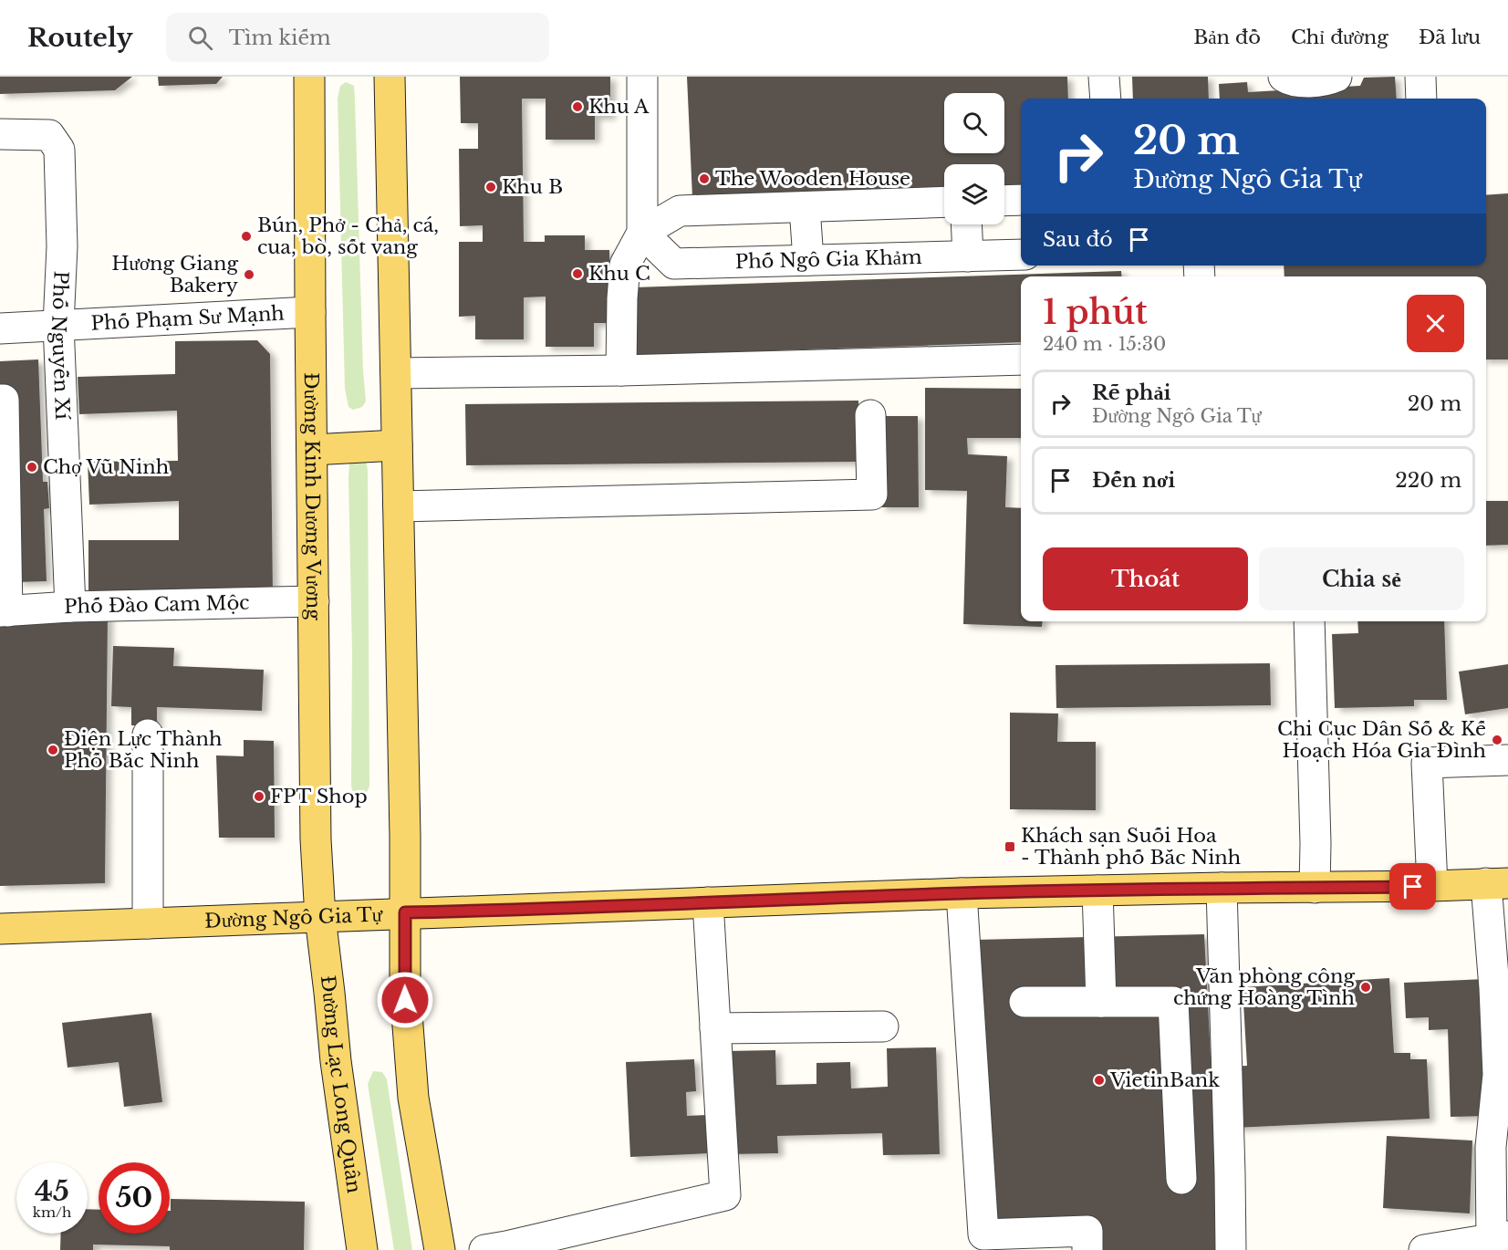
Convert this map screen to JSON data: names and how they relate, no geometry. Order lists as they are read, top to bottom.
{
  "streets": {
    "main road": ["Đường Kinh Dương Vương", "Đường Ngô Gia Tự", "Đường Lạc Long Quân"],
    "street": [
      "Phố Ngô Gia Khảm",
      "Phố Phạm Sư Mạnh",
      "Phố Nguyễn Xí",
      "Phố Đào Cam Mộc"
    ]
  },
  "crossings": [
    ["Phố Phạm Sư Mạnh", "Phố Nguyễn Xí"],
    ["Phố Phạm Sư Mạnh", "Đường Kinh Dương Vương"],
    ["Phố Nguyễn Xí", "Phố Đào Cam Mộc"],
    ["Đường Kinh Dương Vương", "Phố Đào Cam Mộc"],
    ["Đường Kinh Dương Vương", "Đường Ngô Gia Tự"],
    ["Đường Kinh Dương Vương", "Đường Lạc Long Quân"],
    ["Đường Ngô Gia Tự", "Đường Lạc Long Quân"]
  ],
  "places": {
    "other": [
      "Khu A",
      "The Wooden House",
      "Khu B",
      "Bún, Phở - Chả, cá, cua, bò, sốt vang",
      "Khu C",
      "Hương Giang Bakery",
      "Chợ Vũ Ninh",
      "Chi Cục Dân Số & Kế Hoạch Hóa Gia Đình",
      "Điện Lực Thành Phố Bắc Ninh",
      "FPT Shop",
      "Văn phòng công chứng Hoàng Tình",
      "VietinBank"
    ],
    "transit": ["Khách sạn Suối Hoa - Thành phố Bắc Ninh"]
  },
  "page": {
    "header": "Routely",
    "search": "Tìm kiếm",
    "nav": ["Bản đồ", "Chỉ đường", "Đã lưu"],
    "turn": ["20 m", "Đường Ngô Gia Tự"],
    "then": "Sau đó",
    "heading": ["1 phút", "240 m · 15:30"],
    "list": [
      {
        "name": "Rẽ phải",
        "note": "Đường Ngô Gia Tự",
        "value": "20 m"
      },
      {
        "name": "Đến nơi",
        "value": "220 m"
      }
    ],
    "buttons": ["Thoát", "Chia sẻ"],
    "speed": "45 km/h",
    "limit": "50"
  }
}
